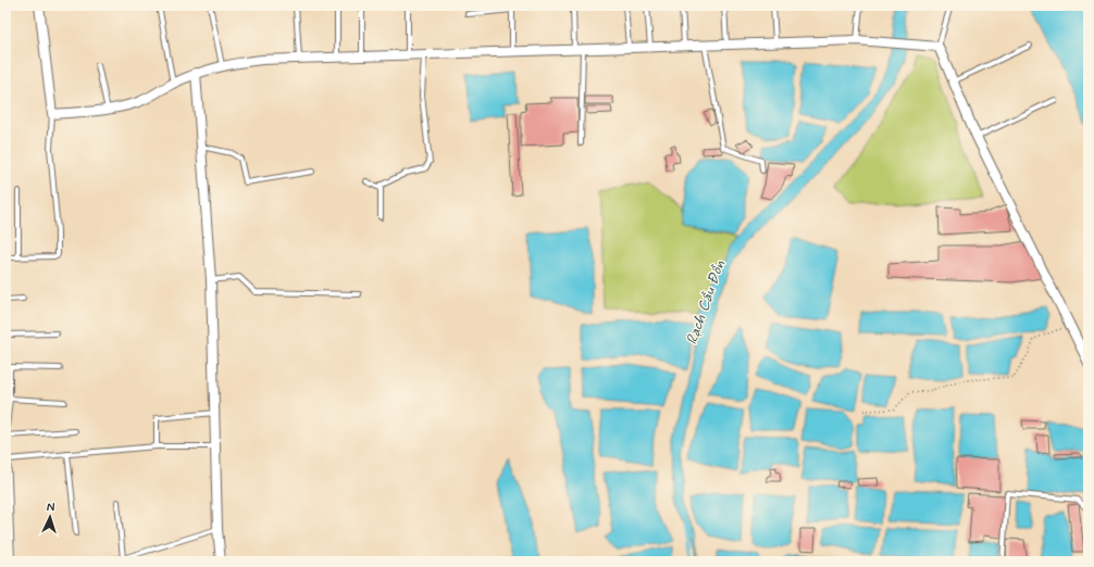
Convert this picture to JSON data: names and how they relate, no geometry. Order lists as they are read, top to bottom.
{
  "water": ["Rạch Cầu Đồn"],
  "north": "top"
}
